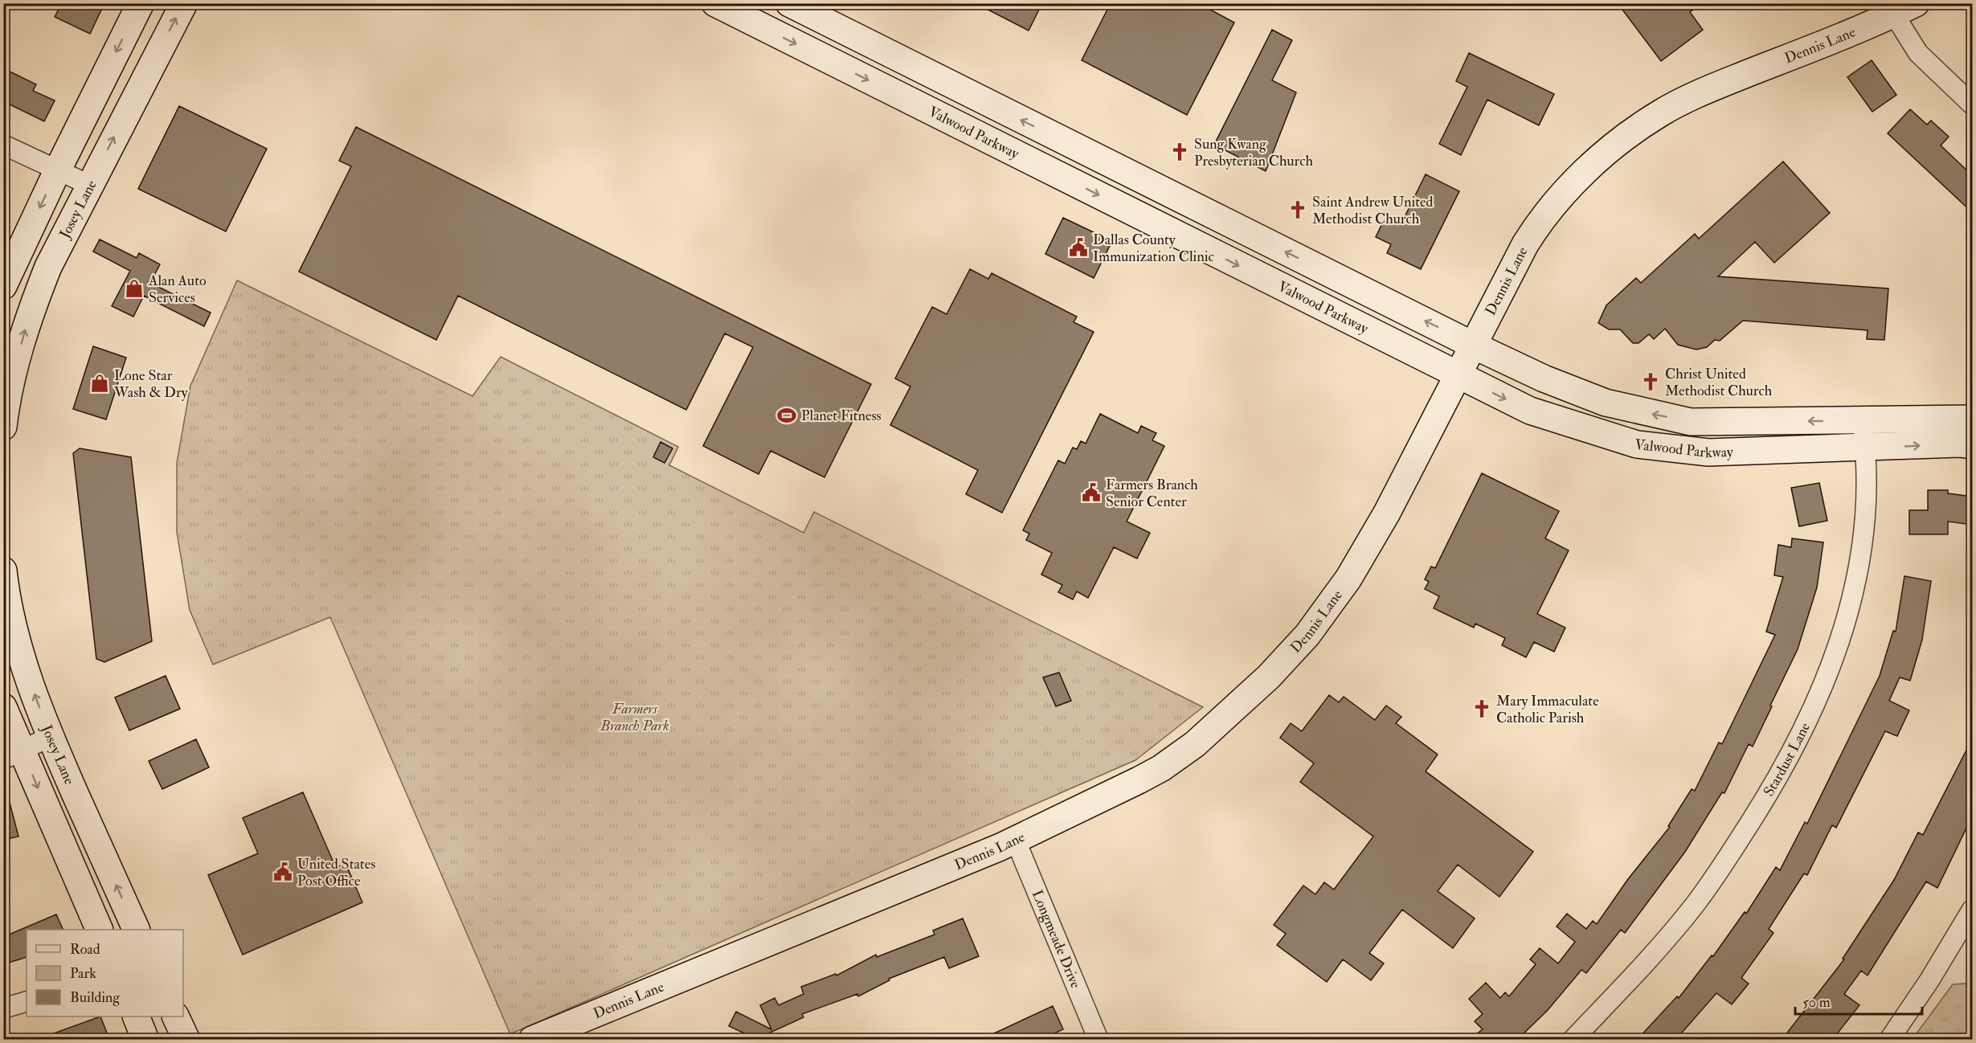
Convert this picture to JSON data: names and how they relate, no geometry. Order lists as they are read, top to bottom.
{
  "streets": {
    "main road": ["Dennis Lane", "Valwood Parkway", "Josey Lane"],
    "street": ["Stardust Lane", "Longmeade Drive"]
  },
  "crossings": [
    ["Dennis Lane", "Valwood Parkway"],
    ["Dennis Lane", "Longmeade Drive"],
    ["Valwood Parkway", "Stardust Lane"]
  ],
  "parks": ["Farmers Branch Park"],
  "places": {
    "church": [
      "Sung Kwang Presbyterian Church",
      "Saint Andrew United Methodist Church",
      "Christ United Methodist Church",
      "Mary Immaculate Catholic Parish"
    ],
    "public building": ["Dallas County Immunization Clinic", "Farmers Branch Senior Center", "United States Post Office"],
    "shop": ["Alan Auto Services", "Lone Star Wash & Dry"],
    "sports": ["Planet Fitness"]
  },
  "legend": ["Road", "Park", "Building"],
  "scale_bar": "50 m"
}
